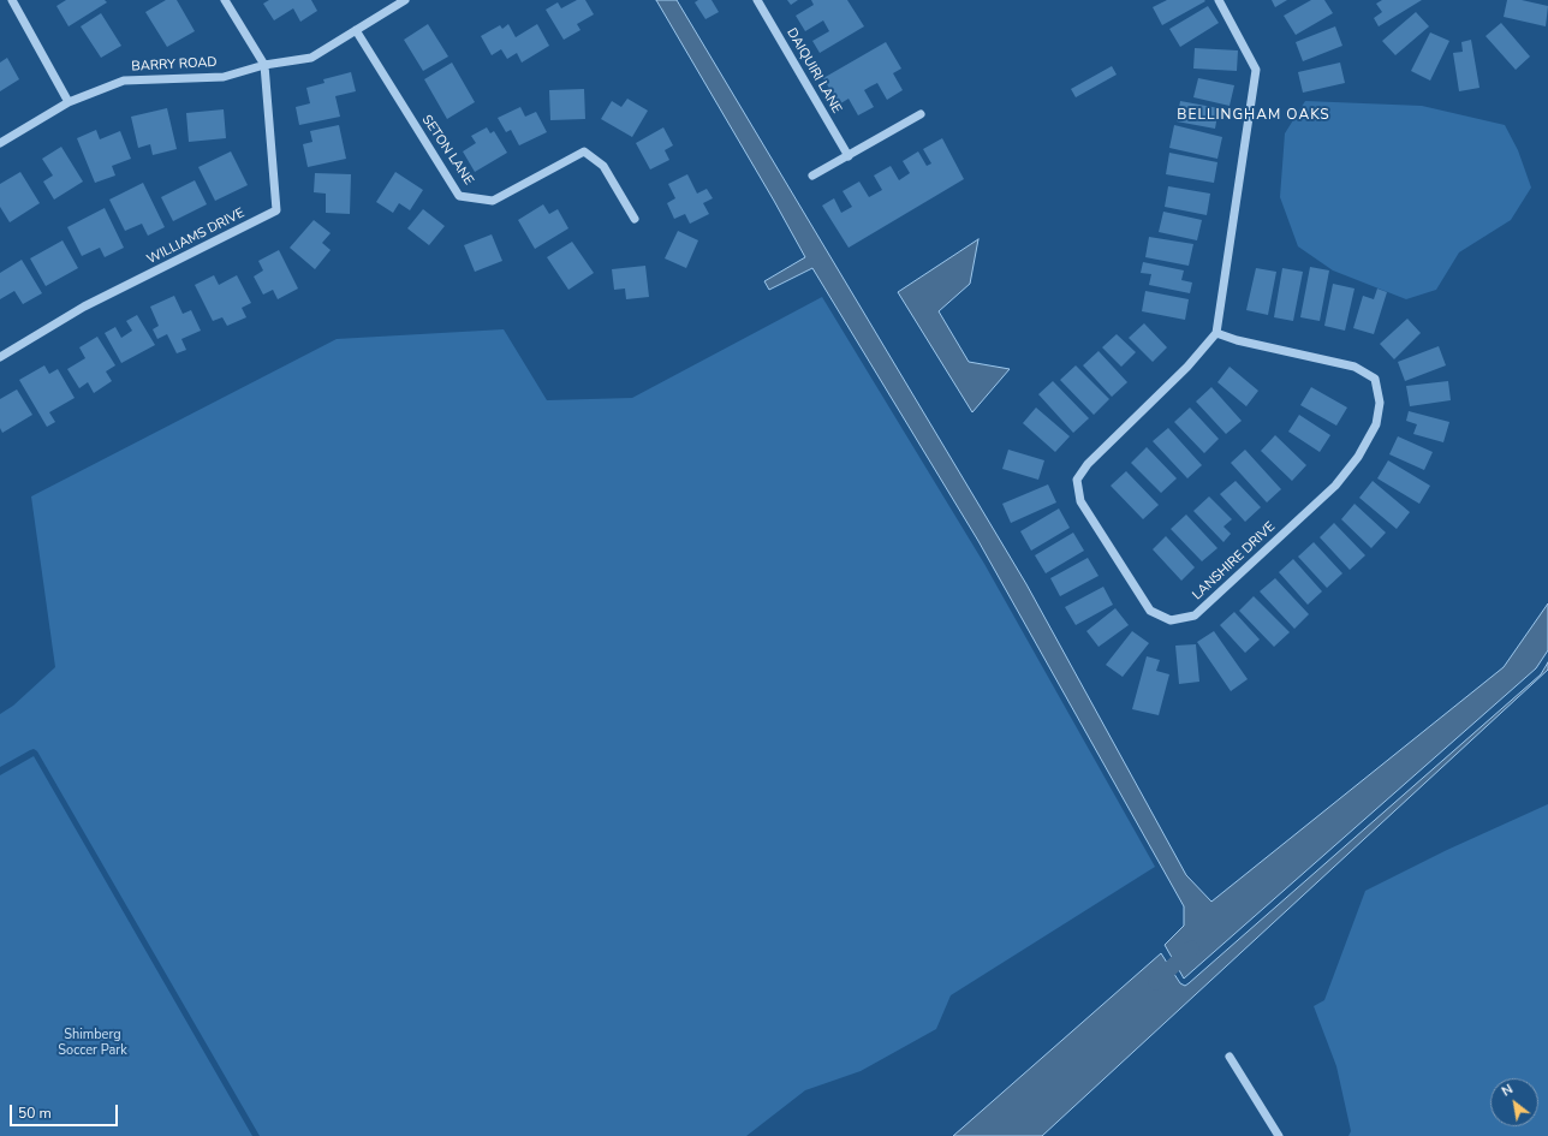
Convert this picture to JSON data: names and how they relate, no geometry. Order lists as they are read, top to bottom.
{
  "streets": {
    "street": [
      "BARRY ROAD",
      "DAIQUIRI LANE",
      "SETON LANE",
      "WILLIAMS DRIVE",
      "LANSHIRE DRIVE"
    ]
  },
  "crossings": [
    ["BARRY ROAD", "SETON LANE"],
    ["BARRY ROAD", "WILLIAMS DRIVE"]
  ],
  "districts": ["BELLINGHAM OAKS"],
  "parks": ["Shimberg Soccer Park"],
  "scale_bar": "50 m",
  "north": "top left"
}
